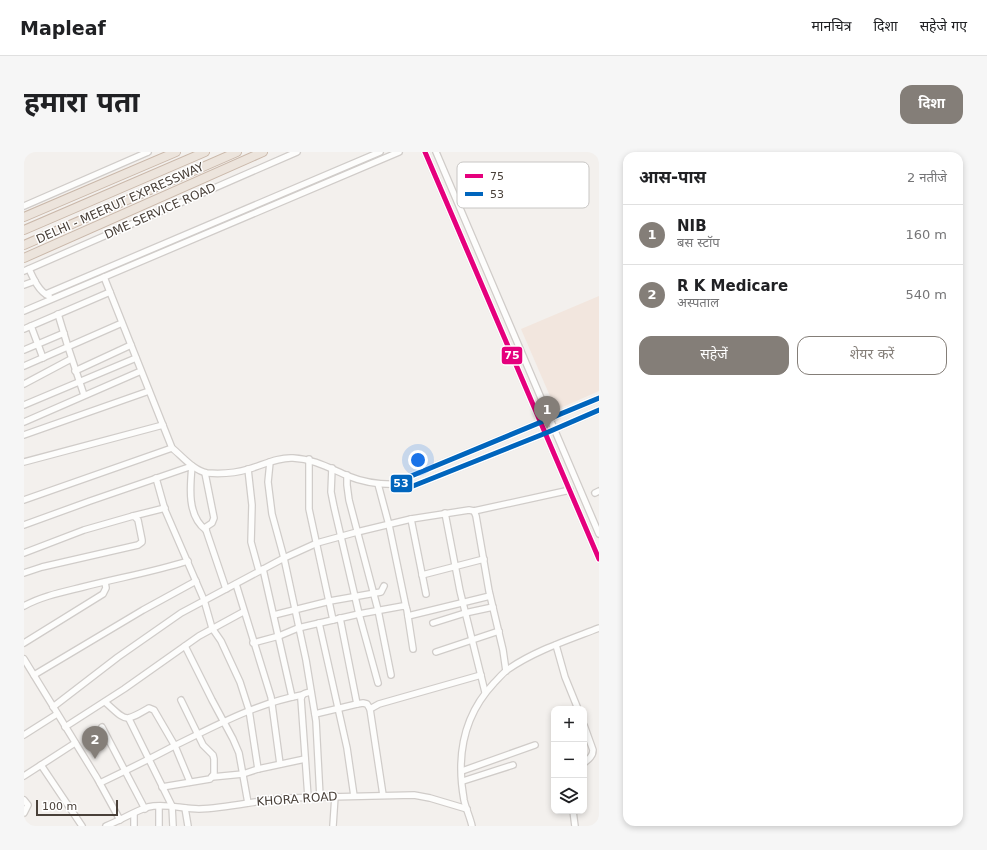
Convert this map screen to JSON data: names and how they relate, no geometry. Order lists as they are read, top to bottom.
{
  "streets": {
    "highway": ["DELHI - MEERUT EXPRESSWAY"],
    "street": ["DME SERVICE ROAD", "KHORA ROAD"]
  },
  "lines": ["transit line 75", "transit line 53"],
  "legend": ["75", "53"],
  "scale_bar": "100 m",
  "page": {
    "header": "Mapleaf",
    "nav": ["मानचित्र", "दिशा", "सहेजे गए"],
    "buttons": [
      "दिशा",
      ["सहेजें", "शेयर करें"]
    ],
    "title": "हमारा पता",
    "heading": ["आस-पास", "2 नतीजे"],
    "list": [
      {
        "mark": "1",
        "name": "NIB",
        "note": "बस स्टॉप",
        "value": "160 m"
      },
      {
        "mark": "2",
        "name": "R K Medicare",
        "note": "अस्पताल",
        "value": "540 m"
      }
    ],
    "pins": ["1", "2"],
    "map_buttons": ["+", "−"],
    "scale": "100 m"
  }
}
